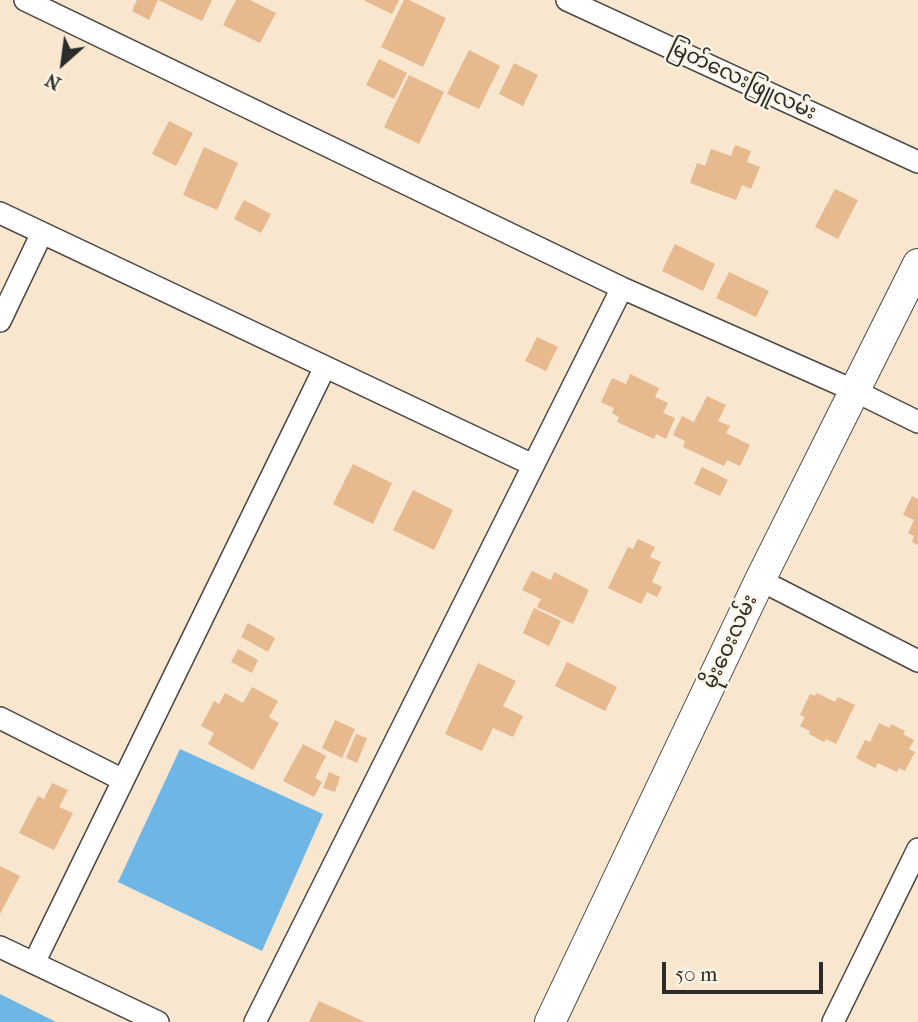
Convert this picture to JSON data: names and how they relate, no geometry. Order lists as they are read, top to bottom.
{
  "streets": {
    "street": ["မြတ်လေးဖြူလမ်း", "မိုးဝေးလမ်း"]
  },
  "scale_bar": "50 m",
  "north": "bottom left"
}
